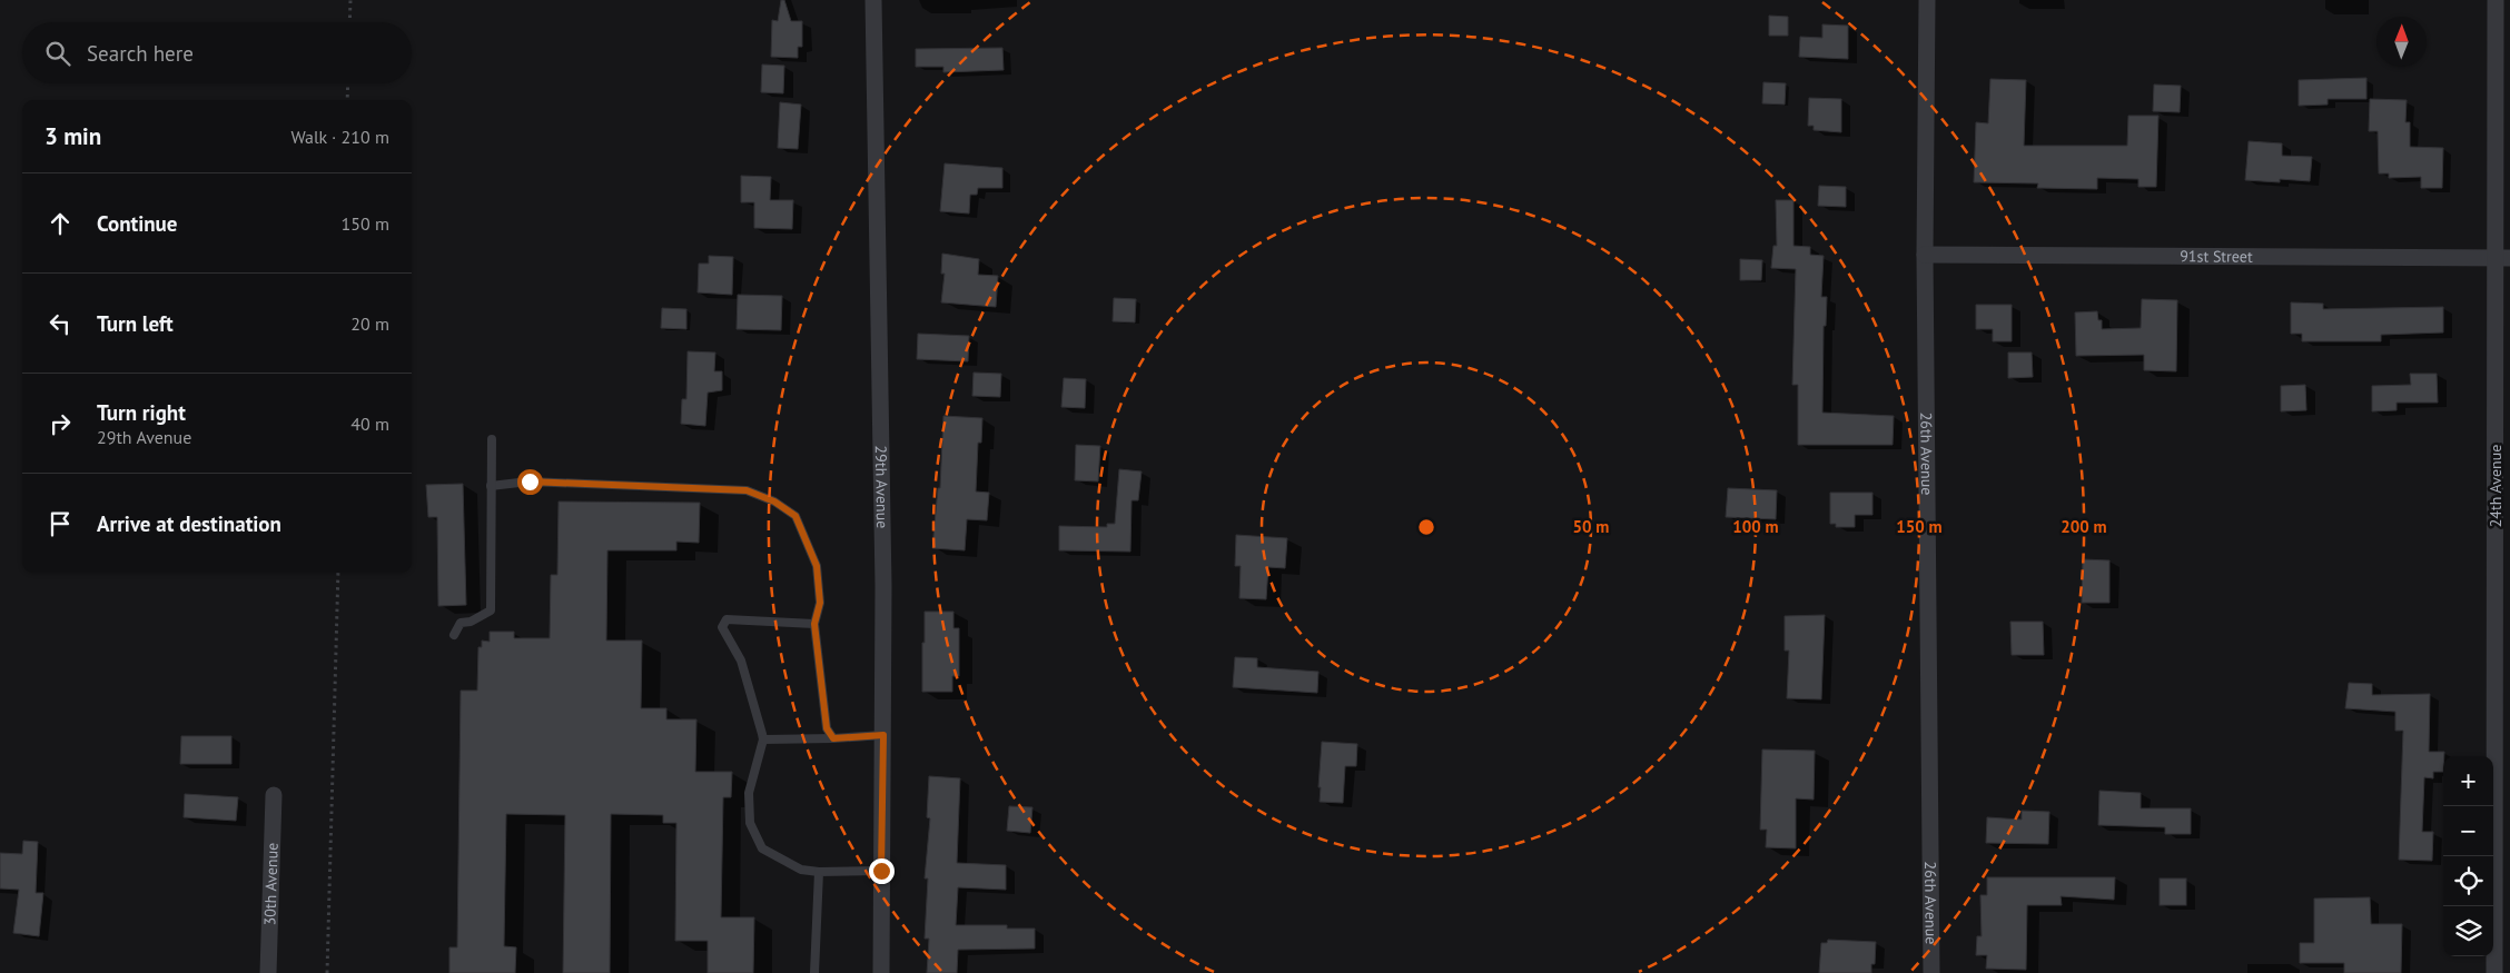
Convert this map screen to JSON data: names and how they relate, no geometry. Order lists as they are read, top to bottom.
{
  "streets": {
    "street": [
      "91st Street",
      "26th Avenue",
      "29th Avenue",
      "24th Avenue",
      "30th Avenue"
    ]
  },
  "crossings": [
    ["91st Street", "26th Avenue"],
    ["91st Street", "24th Avenue"]
  ],
  "north": "top",
  "page": {
    "search": "Search here",
    "heading": ["3 min", "Walk · 210 m"],
    "list": [
      ["Continue", "150 m"],
      ["Turn left", "20 m"],
      ["Turn right", "29th Avenue", "40 m"],
      "Arrive at destination"
    ],
    "map_buttons": ["+", "−"]
  },
  "rings": [
    "50 m",
    "100 m",
    "150 m",
    "200 m"
  ]
}
